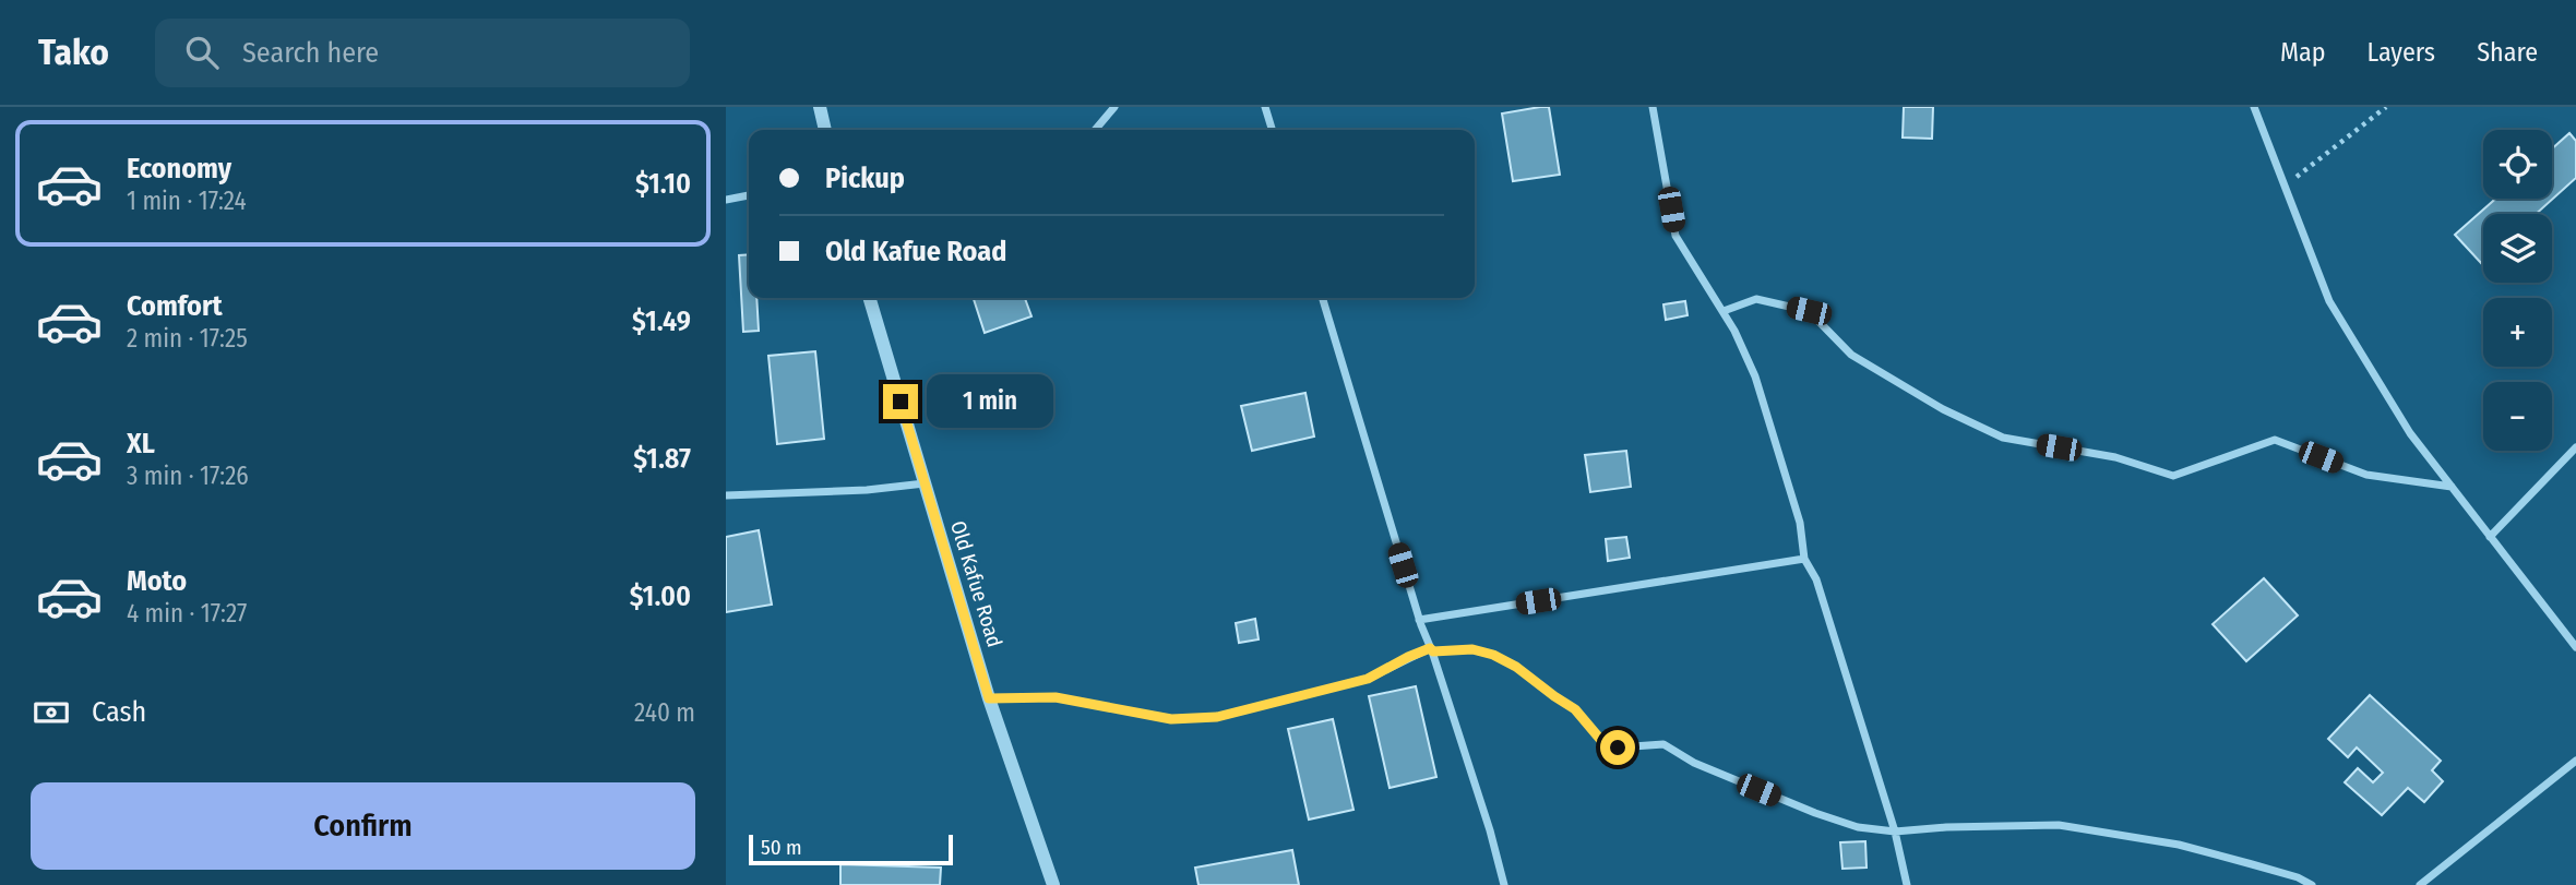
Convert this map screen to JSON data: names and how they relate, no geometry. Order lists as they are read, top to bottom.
{
  "streets": {
    "street": ["Old Kafue Road"]
  },
  "scale_bar": "50 m",
  "page": {
    "header": "Tako",
    "search": "Search here",
    "nav": ["Map", "Layers", "Share"],
    "list": [
      {
        "name": "Economy",
        "note": "1 min · 17:24",
        "value": "$1.10"
      },
      {
        "name": "Comfort",
        "note": "2 min · 17:25",
        "value": "$1.49"
      },
      {
        "name": "XL",
        "note": "3 min · 17:26",
        "value": "$1.87"
      },
      {
        "name": "Moto",
        "note": "4 min · 17:27",
        "value": "$1.00"
      }
    ],
    "map_buttons": ["+", "−"],
    "banner": ["Pickup", "Old Kafue Road"],
    "bubble": "1 min",
    "pay": ["Cash", "240 m"],
    "buttons": "Confirm",
    "scale": "50 m"
  }
}
